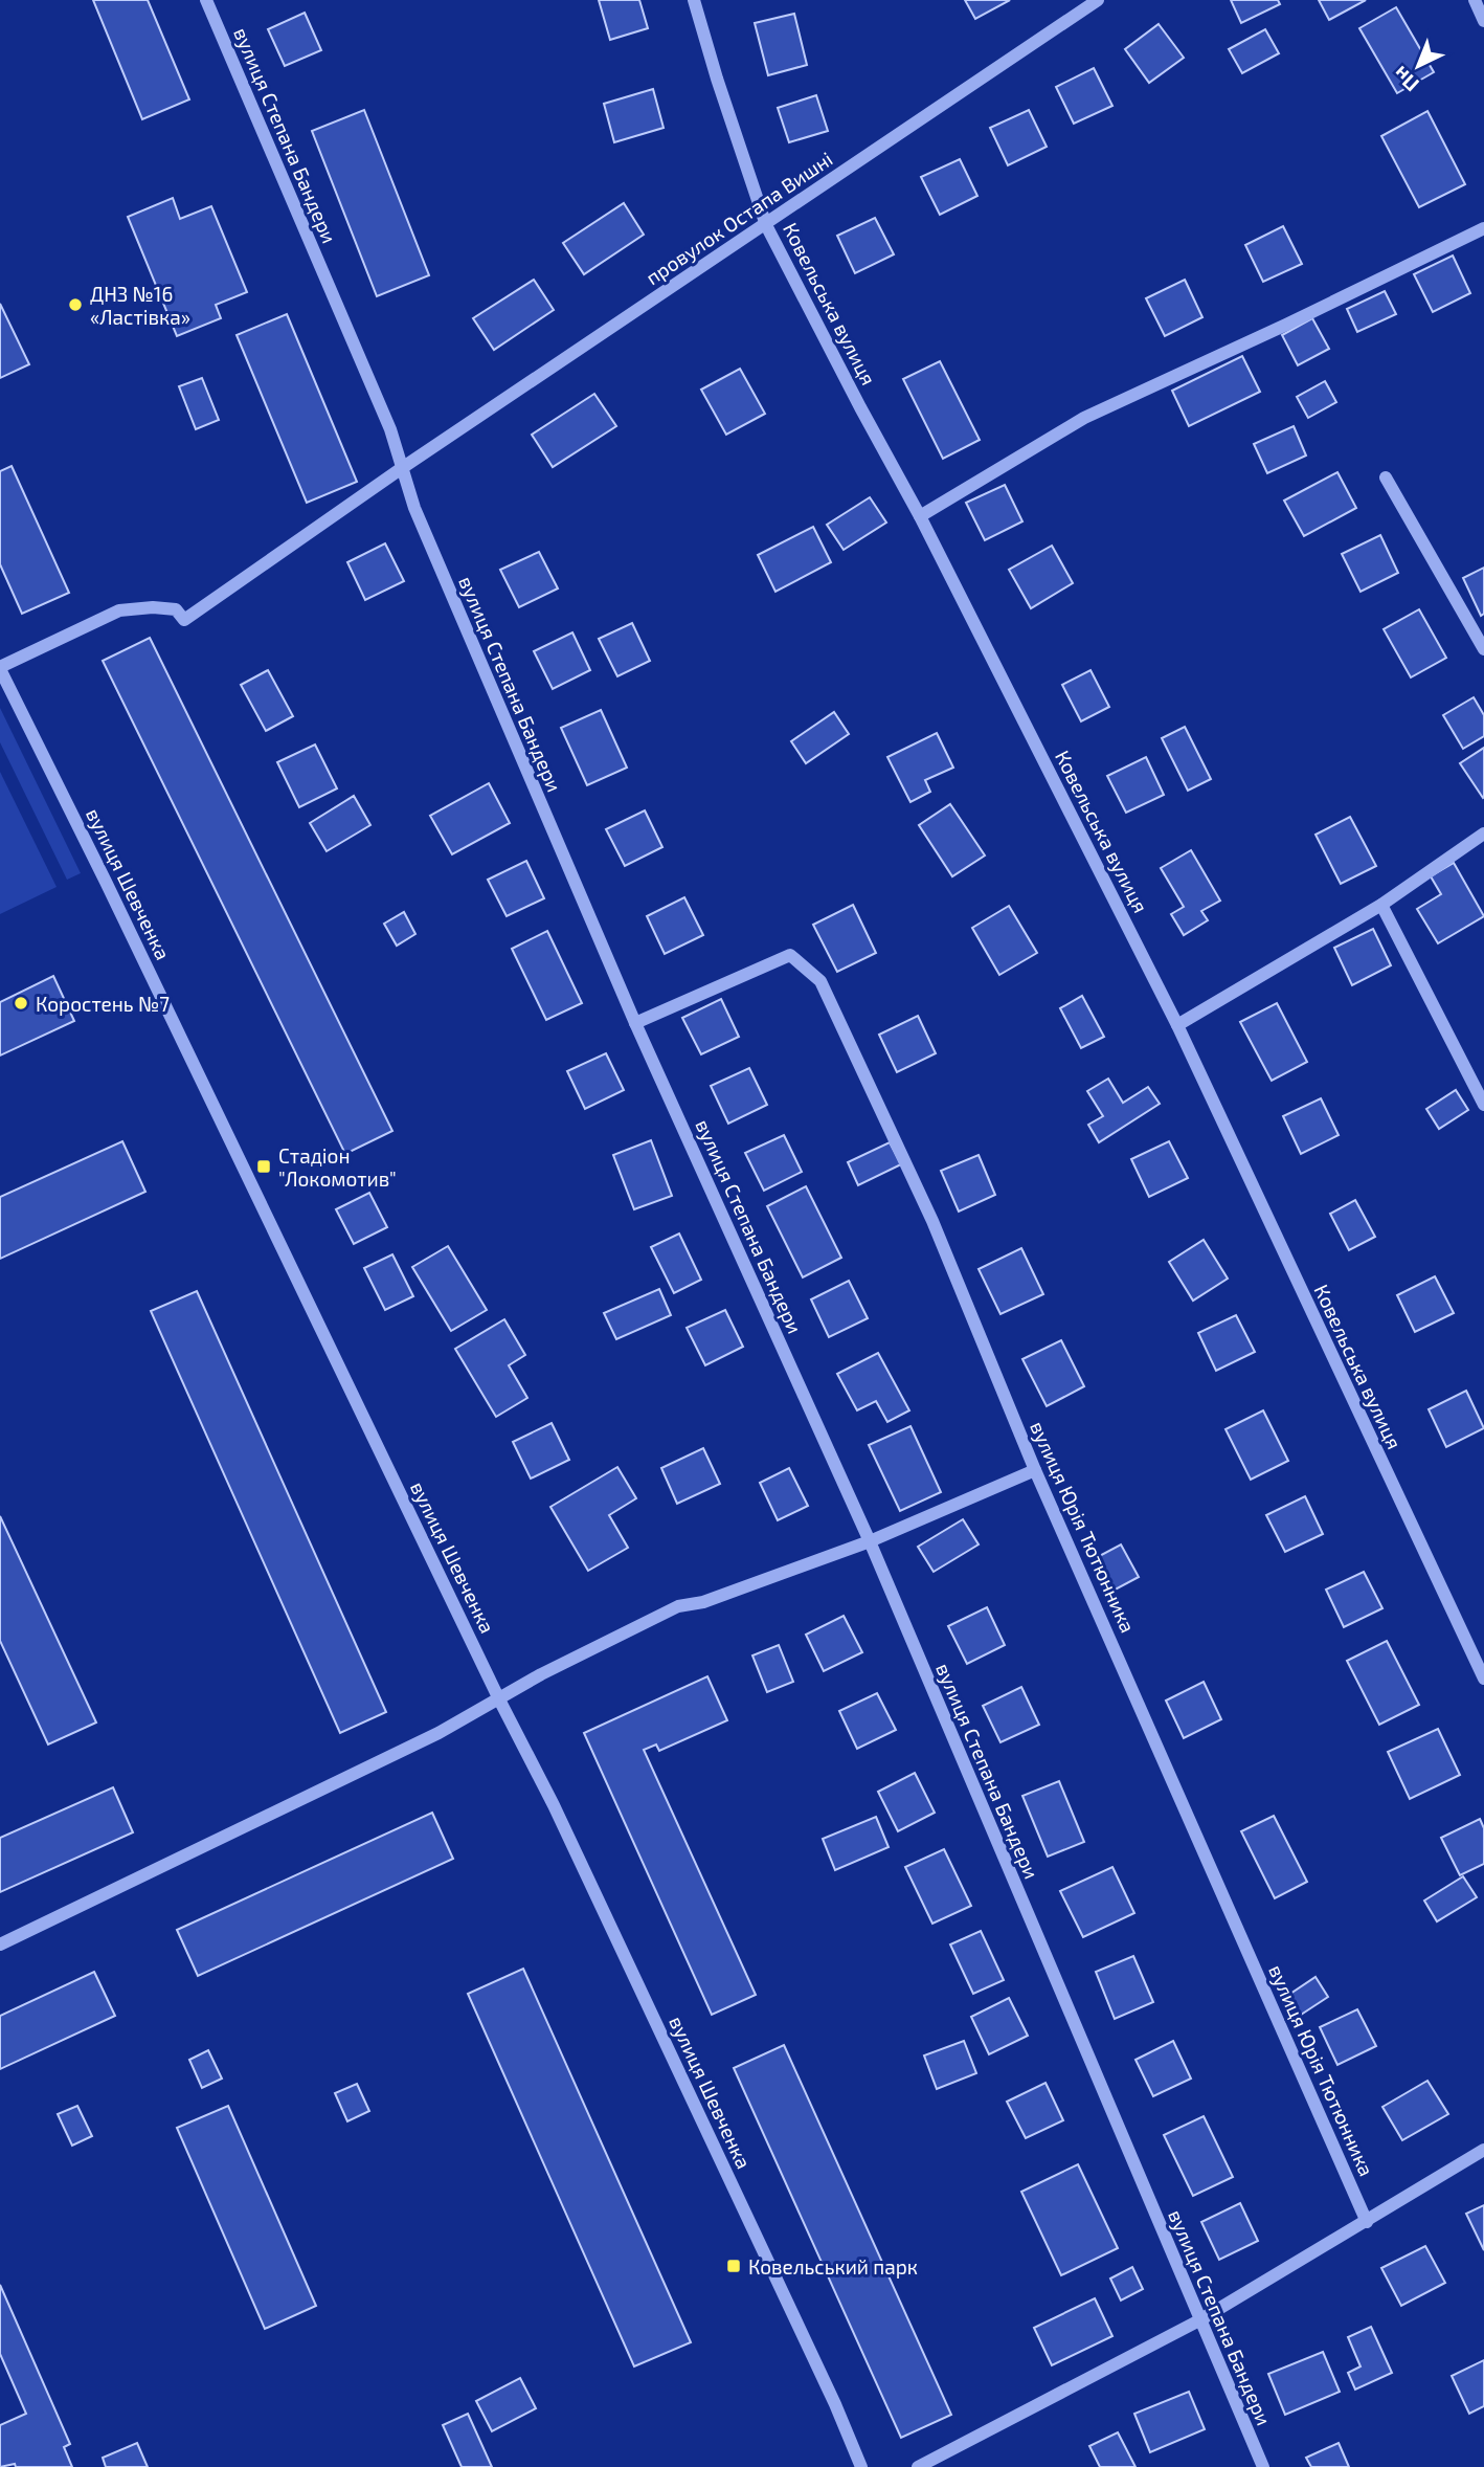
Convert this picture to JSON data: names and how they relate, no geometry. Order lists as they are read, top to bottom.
{
  "streets": {
    "street": [
      "вулиця Степана Бандери",
      "провулок Остапа Вишні",
      "Ковельська вулиця",
      "вулиця Шевченка",
      "вулиця Юрія Тютюнника"
    ]
  },
  "crossings": [
    ["вулиця Степана Бандери", "провулок Остапа Вишні"],
    ["вулиця Степана Бандери", "вулиця Юрія Тютюнника"],
    ["провулок Остапа Вишні", "Ковельська вулиця"],
    ["провулок Остапа Вишні", "вулиця Шевченка"]
  ],
  "places": {
    "other": ["ДНЗ №16 «Ластівка»", "Коростень №7"],
    "transit": ["Стадіон \"Локомотив\"", "Ковельський парк"]
  },
  "north": "bottom left"
}
